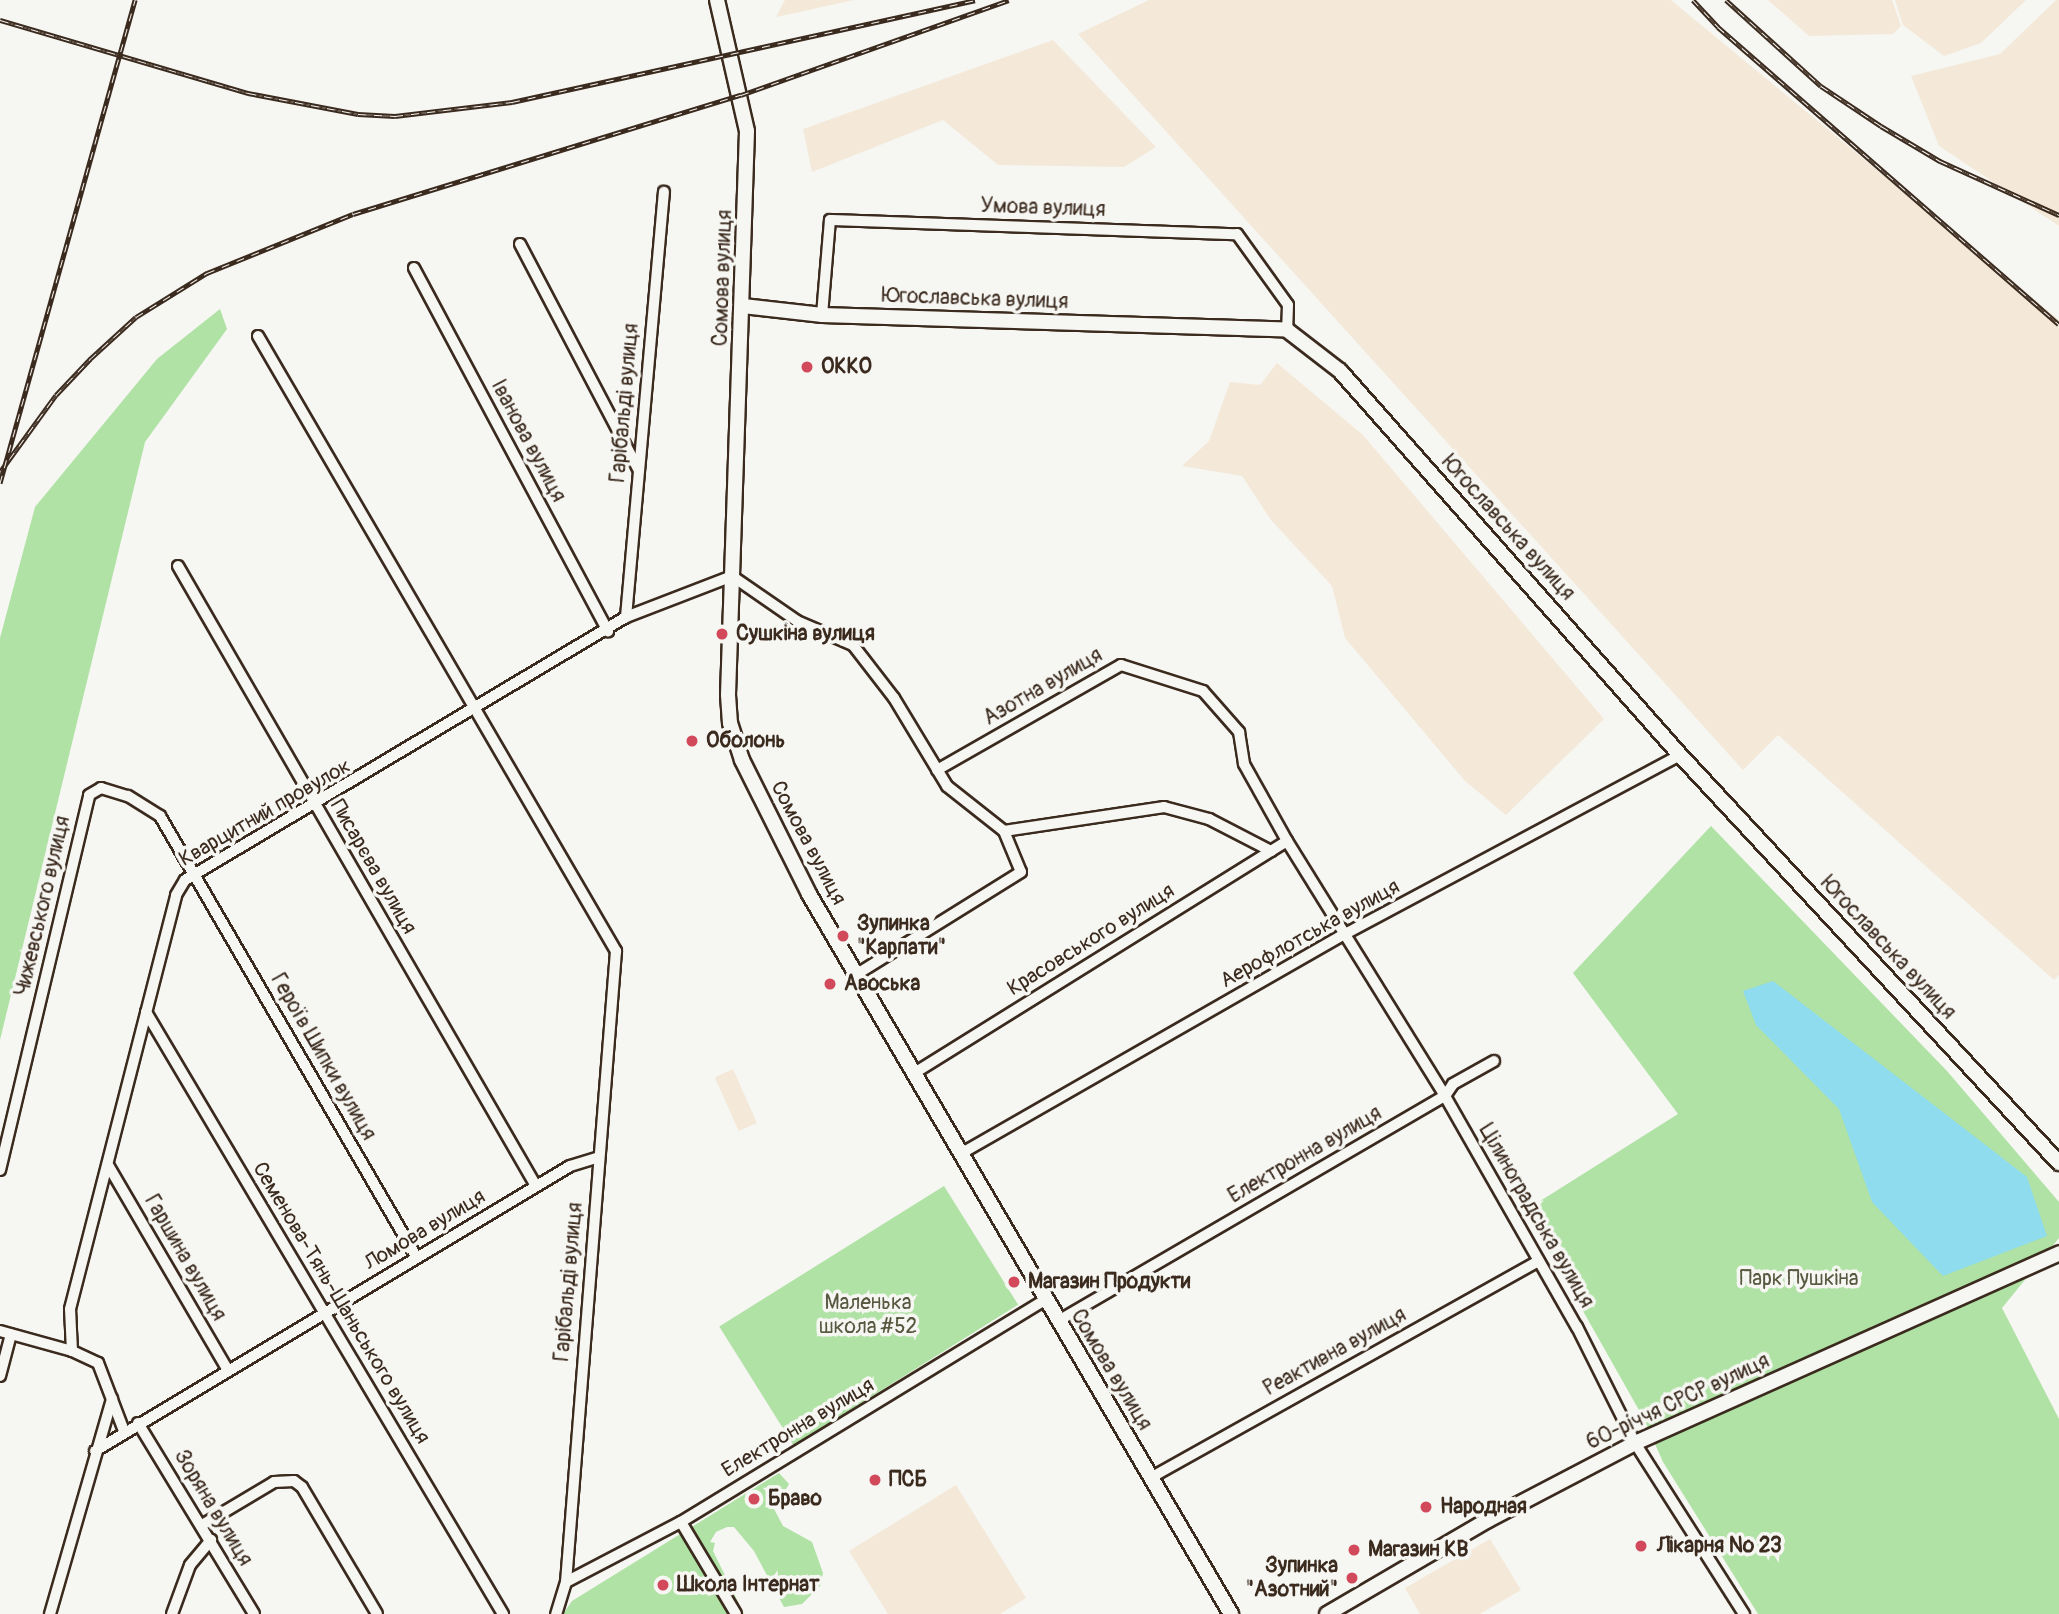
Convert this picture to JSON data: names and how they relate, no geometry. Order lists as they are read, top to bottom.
{
  "streets": {
    "main road": ["Сомова вулиця", "Югославська вулиця", "60-річчя СРСР вулиця"],
    "street": [
      "Умова вулиця",
      "Гарібальді вулиця",
      "Іванова вулиця",
      "Азотна вулиця",
      "Кварцитний провулок",
      "Писарєва вулиця",
      "Чижевського вулиця",
      "Аерофлотська вулиця",
      "Красовського вулиця",
      "Героїв Шипки вулиця",
      "Електронна вулиця",
      "Цілиноградська вулиця",
      "Ломова вулиця",
      "Гаршина вулиця",
      "Семенова-Тянь-Шаньського вулиця",
      "Реактивна вулиця",
      "Зоряна вулиця"
    ]
  },
  "crossings": [
    ["Умова вулиця", "Югославська вулиця"],
    ["Сомова вулиця", "Югославська вулиця"],
    ["Сомова вулиця", "Кварцитний провулок"],
    ["Сомова вулиця", "Аерофлотська вулиця"],
    ["Сомова вулиця", "Красовського вулиця"],
    ["Сомова вулиця", "Електронна вулиця"],
    ["Сомова вулиця", "Реактивна вулиця"],
    ["Югославська вулиця", "Аерофлотська вулиця"],
    ["Гарібальді вулиця", "Кварцитний провулок"],
    ["Гарібальді вулиця", "Електронна вулиця"],
    ["Гарібальді вулиця", "Ломова вулиця"],
    ["Іванова вулиця", "Кварцитний провулок"],
    ["Азотна вулиця", "Красовського вулиця"],
    ["Азотна вулиця", "Цілиноградська вулиця"],
    ["Кварцитний провулок", "Писарєва вулиця"],
    ["Кварцитний провулок", "Чижевського вулиця"],
    ["Кварцитний провулок", "Героїв Шипки вулиця"],
    ["Кварцитний провулок", "Гаршина вулиця"],
    ["Кварцитний провулок", "Семенова-Тянь-Шаньського вулиця"],
    ["Писарєва вулиця", "Ломова вулиця"],
    ["Чижевського вулиця", "Героїв Шипки вулиця"],
    ["Аерофлотська вулиця", "Цілиноградська вулиця"],
    ["Красовського вулиця", "Цілиноградська вулиця"],
    ["Героїв Шипки вулиця", "Ломова вулиця"],
    ["Електронна вулиця", "Цілиноградська вулиця"],
    ["Цілиноградська вулиця", "Реактивна вулиця"],
    ["Цілиноградська вулиця", "60-річчя СРСР вулиця"],
    ["Ломова вулиця", "Гаршина вулиця"],
    ["Ломова вулиця", "Семенова-Тянь-Шаньського вулиця"],
    ["Ломова вулиця", "Зоряна вулиця"]
  ],
  "parks": ["Парк Пушкіна", "Маленька школа #52"],
  "places": [
    "ОККО",
    "Сушкіна вулиця",
    "Оболонь",
    "Зупинка \"Карпати\"",
    "Авоська",
    "Магазин Продукти",
    "ПСБ",
    "Браво",
    "Народная",
    "Лікарня № 23",
    "Магазин КВ",
    "Зупинка \"Азотний\"",
    "Школа Інтернат"
  ]
}
